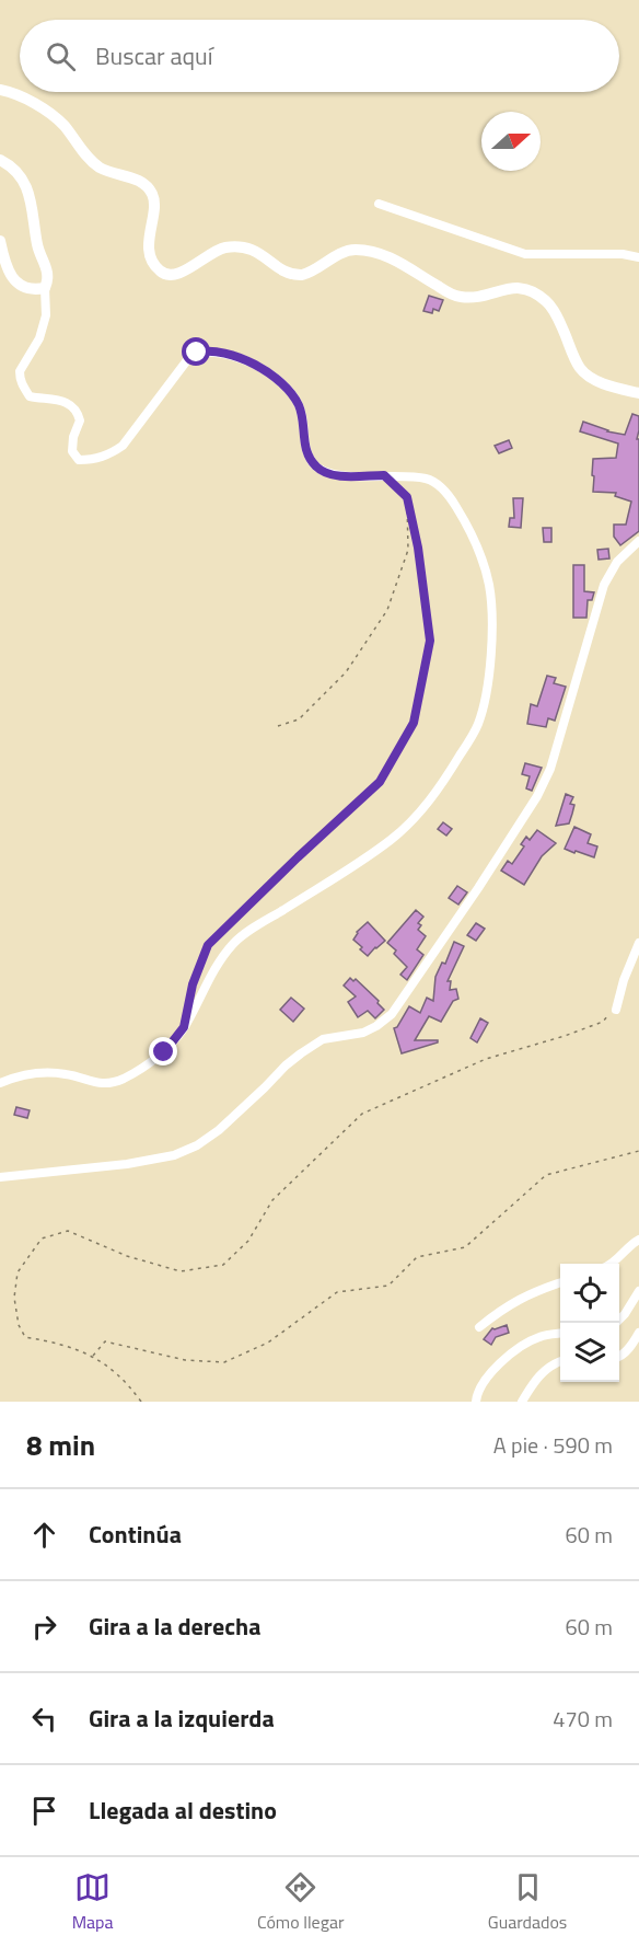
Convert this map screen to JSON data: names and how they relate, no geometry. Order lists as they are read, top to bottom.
{
  "north": "right",
  "page": {
    "search": "Buscar aquí",
    "heading": ["8 min", "A pie · 590 m"],
    "list": [
      ["Continúa", "60 m"],
      ["Gira a la derecha", "60 m"],
      ["Gira a la izquierda", "470 m"],
      "Llegada al destino"
    ],
    "nav": ["Mapa", "Cómo llegar", "Guardados"]
  }
}
